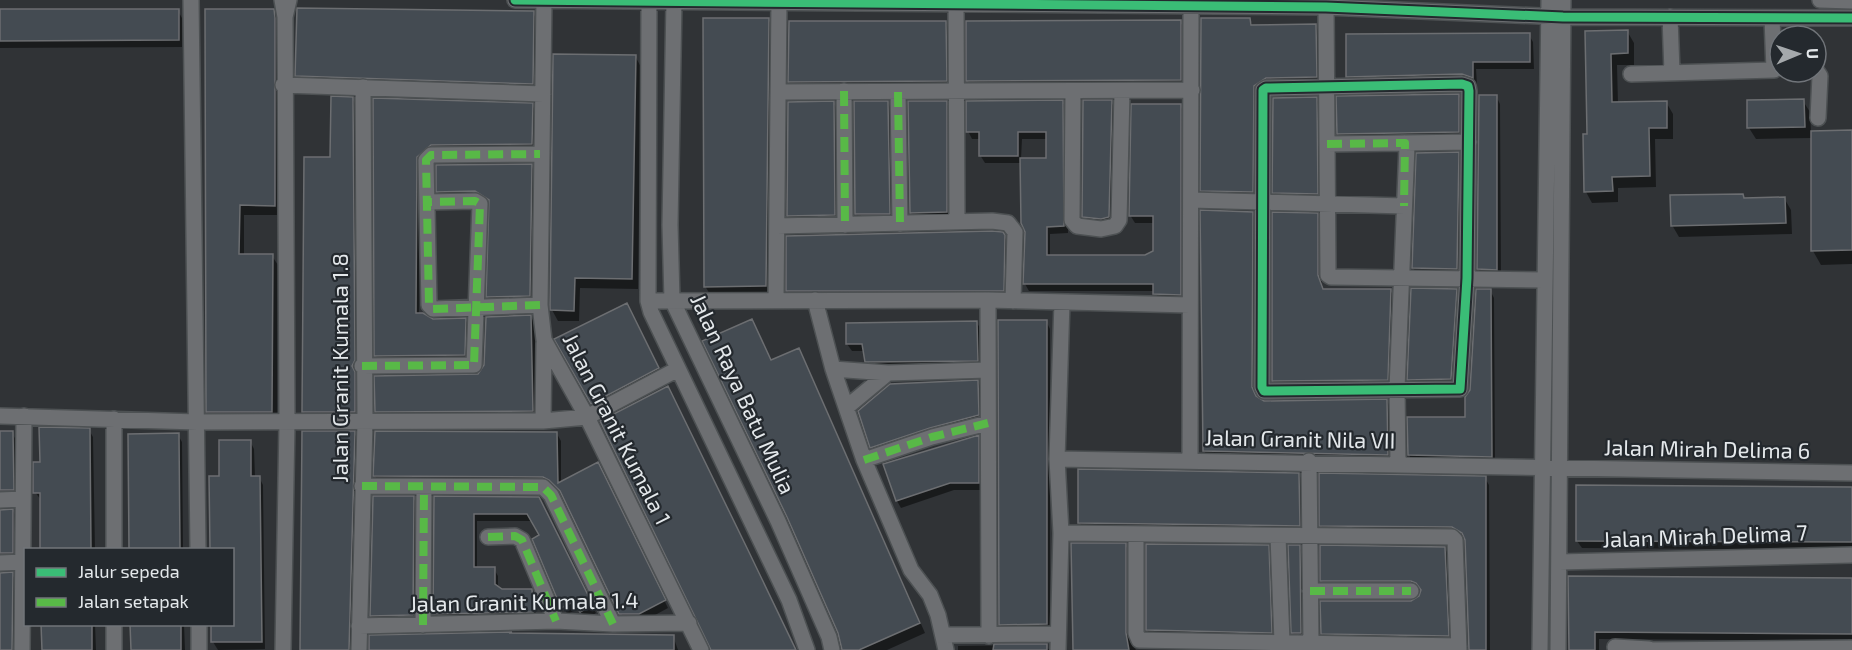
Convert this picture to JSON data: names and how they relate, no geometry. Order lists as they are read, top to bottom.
{
  "streets": {
    "street": [
      "Jalan Granit Kumala 1.8",
      "Jalan Raya Batu Mulia",
      "Jalan Granit Kumala 1",
      "Jalan Granit Nila VII",
      "Jalan Mirah Delima 6",
      "Jalan Mirah Delima 7",
      "Jalan Granit Kumala 1.4"
    ]
  },
  "crossings": [
    ["Jalan Granit Kumala 1.8", "Jalan Granit Kumala 1.4"],
    ["Jalan Granit Kumala 1", "Jalan Granit Kumala 1.4"],
    ["Jalan Granit Nila VII", "Jalan Mirah Delima 6"]
  ],
  "legend": ["Jalur sepeda", "Jalan setapak"],
  "north": "right"
}
